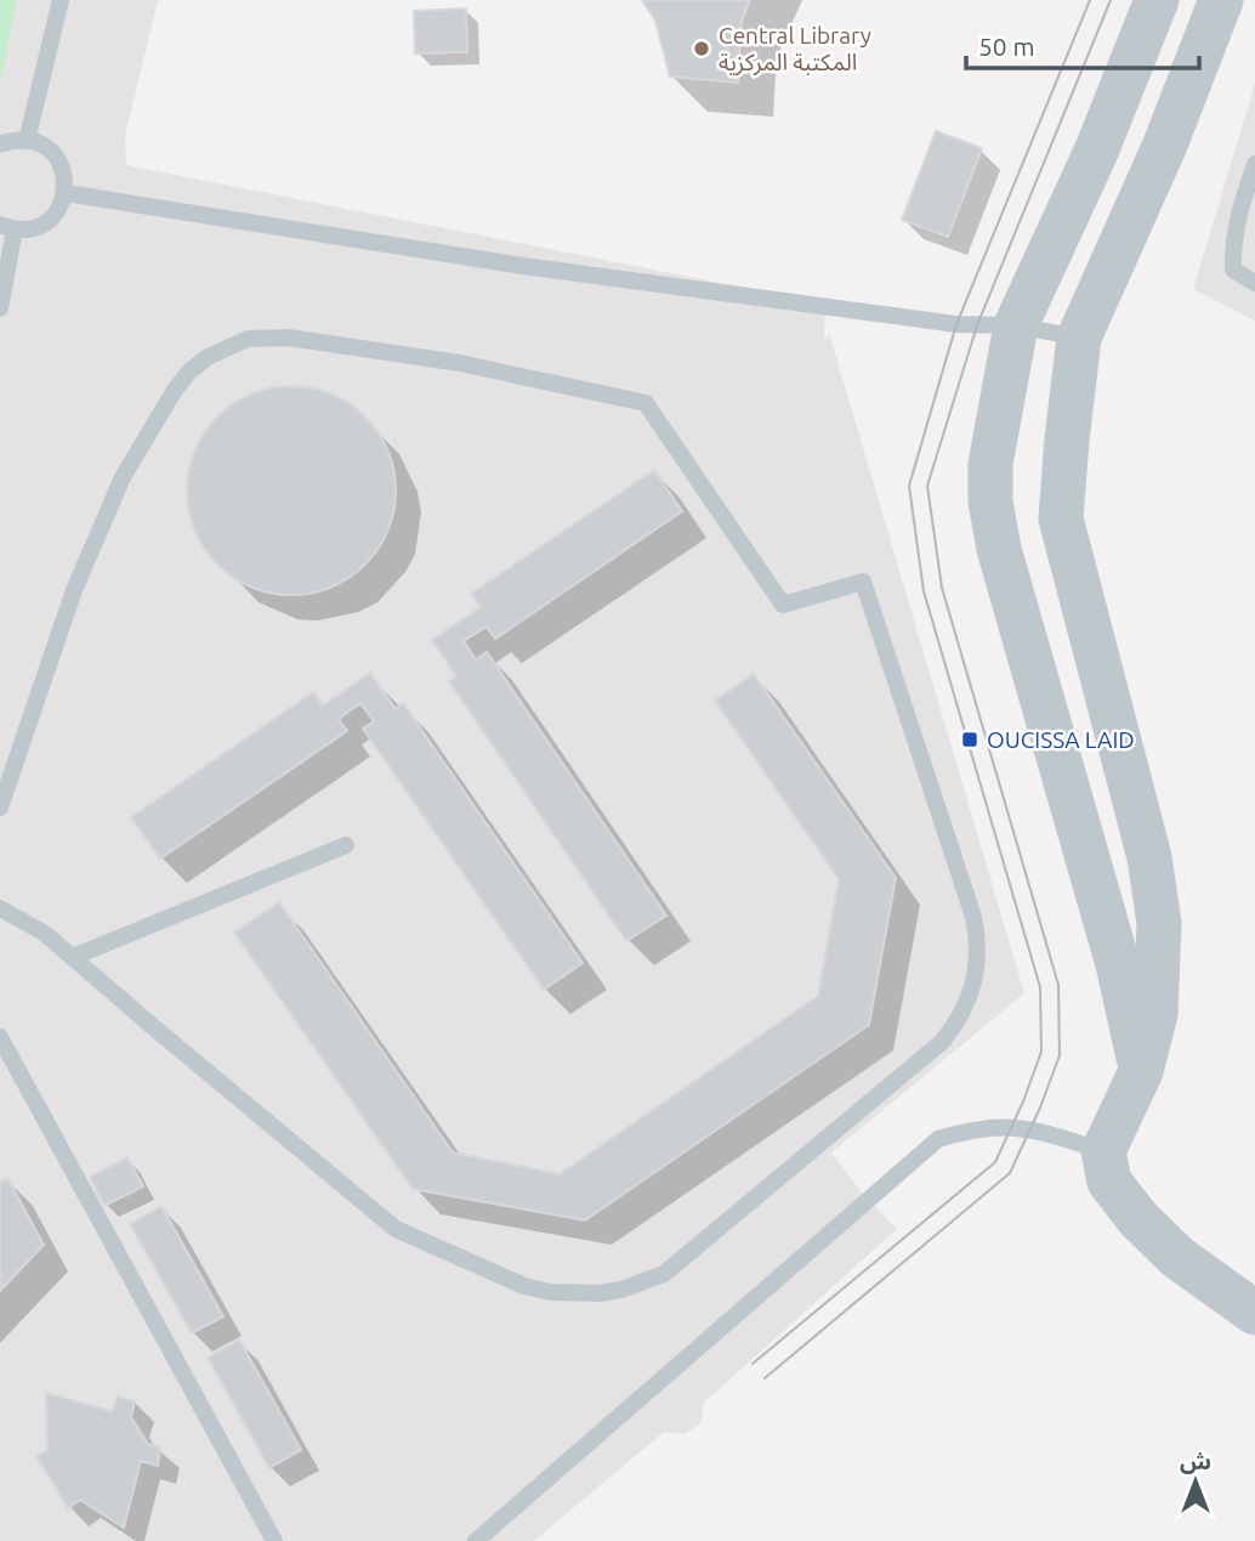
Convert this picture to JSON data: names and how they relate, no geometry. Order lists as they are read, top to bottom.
{
  "places": {
    "other": ["Central Library المكتبة المركزية"],
    "transit": ["OUCISSA LAID"]
  },
  "scale_bar": "50 m",
  "north": "top"
}
